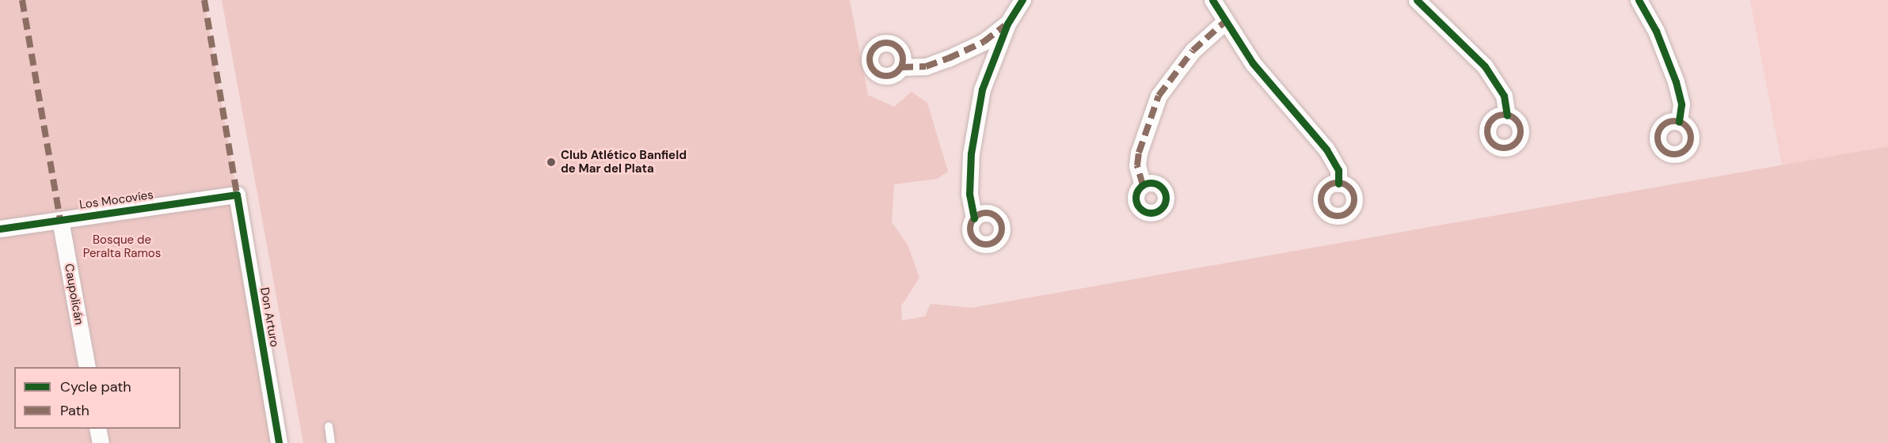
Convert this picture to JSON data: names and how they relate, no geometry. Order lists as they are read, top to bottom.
{
  "streets": {
    "street": ["Los Mocovíes", "Caupolicán", "Don Arturo"]
  },
  "crossings": [
    ["Los Mocovíes", "Caupolicán"],
    ["Los Mocovíes", "Don Arturo"]
  ],
  "parks": ["Bosque de Peralta Ramos"],
  "places": ["Club Atlético Banfield de Mar del Plata"],
  "legend": ["Cycle path", "Path"]
}
